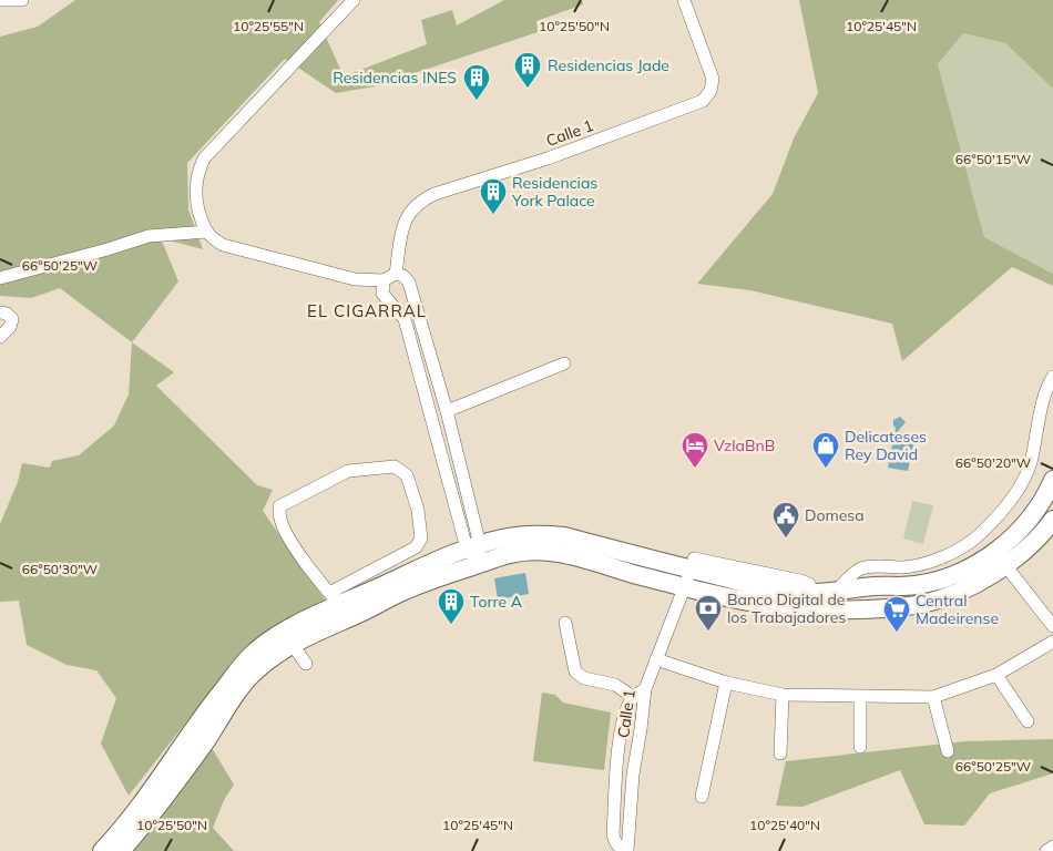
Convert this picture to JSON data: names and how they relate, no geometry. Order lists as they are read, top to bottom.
{
  "streets": {
    "street": ["Calle 1"]
  },
  "districts": ["EL CIGARRAL"],
  "places": {
    "building": [
      "Residencias Jade",
      "Residencias INES",
      "Residencias York Palace",
      "Torre A"
    ],
    "hotel": ["VzlaBnB"],
    "shop": ["Delicateses Rey David"],
    "public building": ["Domesa"],
    "bank": ["Banco Digital de los Trabajadores"],
    "supermarket": ["Central Madeirense"]
  },
  "coordinates": [
    "10°25'55\"N",
    "10°25'50\"N",
    "10°25'45\"N",
    "66°50'15\"W",
    "66°50'25\"W",
    "66°50'20\"W",
    "66°50'30\"W",
    "10°25'40\"N"
  ]
}
